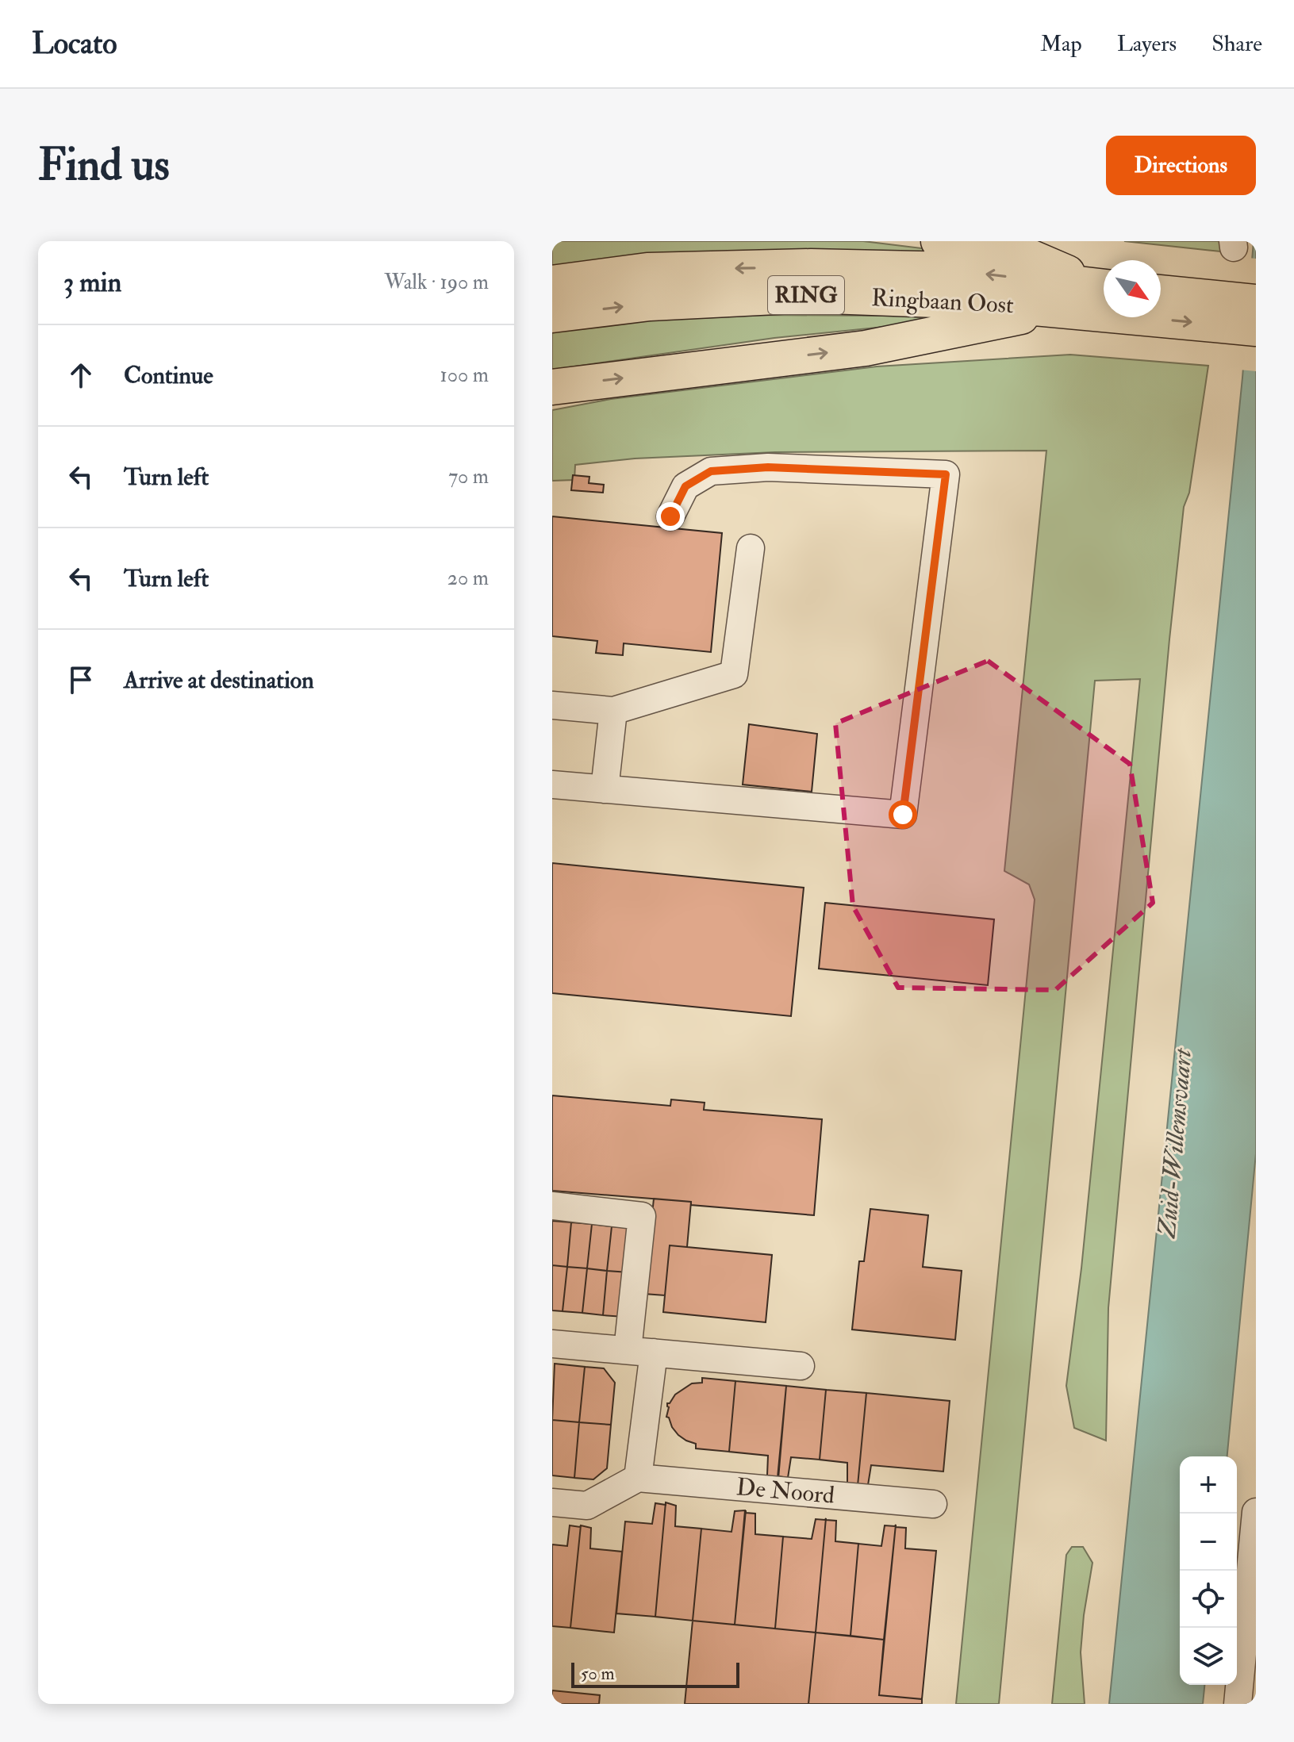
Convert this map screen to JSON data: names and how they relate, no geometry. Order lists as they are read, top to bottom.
{
  "streets": {
    "main road": ["RING", "Ringbaan Oost"],
    "street": ["De Noord"]
  },
  "water": ["Zuid-Willemsvaart"],
  "scale_bar": "50 m",
  "north": "bottom right",
  "page": {
    "header": "Locato",
    "nav": ["Map", "Layers", "Share"],
    "buttons": "Directions",
    "title": "Find us",
    "heading": ["3 min", "Walk · 190 m"],
    "list": [
      ["Continue", "100 m"],
      ["Turn left", "70 m"],
      ["Turn left", "20 m"],
      "Arrive at destination"
    ],
    "map_buttons": ["+", "−"],
    "scale": "50 m"
  }
}
